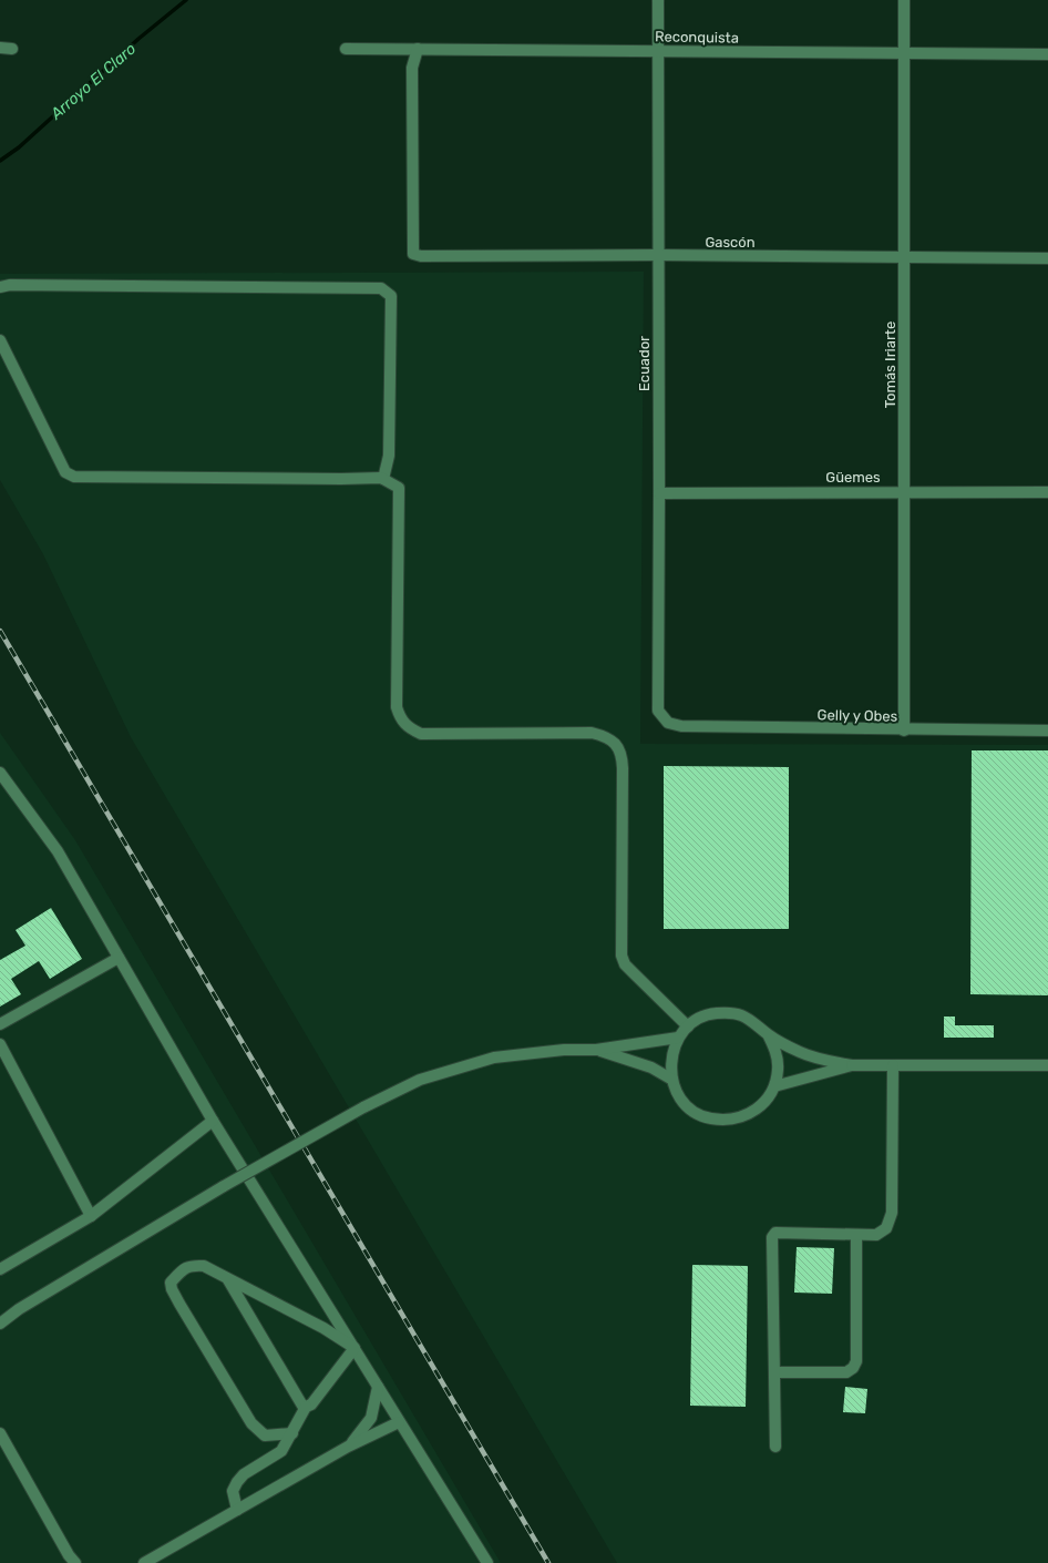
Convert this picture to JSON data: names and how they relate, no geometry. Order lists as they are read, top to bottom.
{
  "streets": {
    "street": [
      "Reconquista",
      "Gascón",
      "Ecuador",
      "Tomás Iriarte",
      "Güemes",
      "Gelly y Obes"
    ]
  },
  "crossings": [
    ["Reconquista", "Gascón"],
    ["Reconquista", "Ecuador"],
    ["Reconquista", "Tomás Iriarte"],
    ["Gascón", "Ecuador"],
    ["Gascón", "Tomás Iriarte"],
    ["Ecuador", "Güemes"],
    ["Ecuador", "Gelly y Obes"],
    ["Tomás Iriarte", "Güemes"],
    ["Tomás Iriarte", "Gelly y Obes"]
  ],
  "water": ["Arroyo El Claro"]
}
